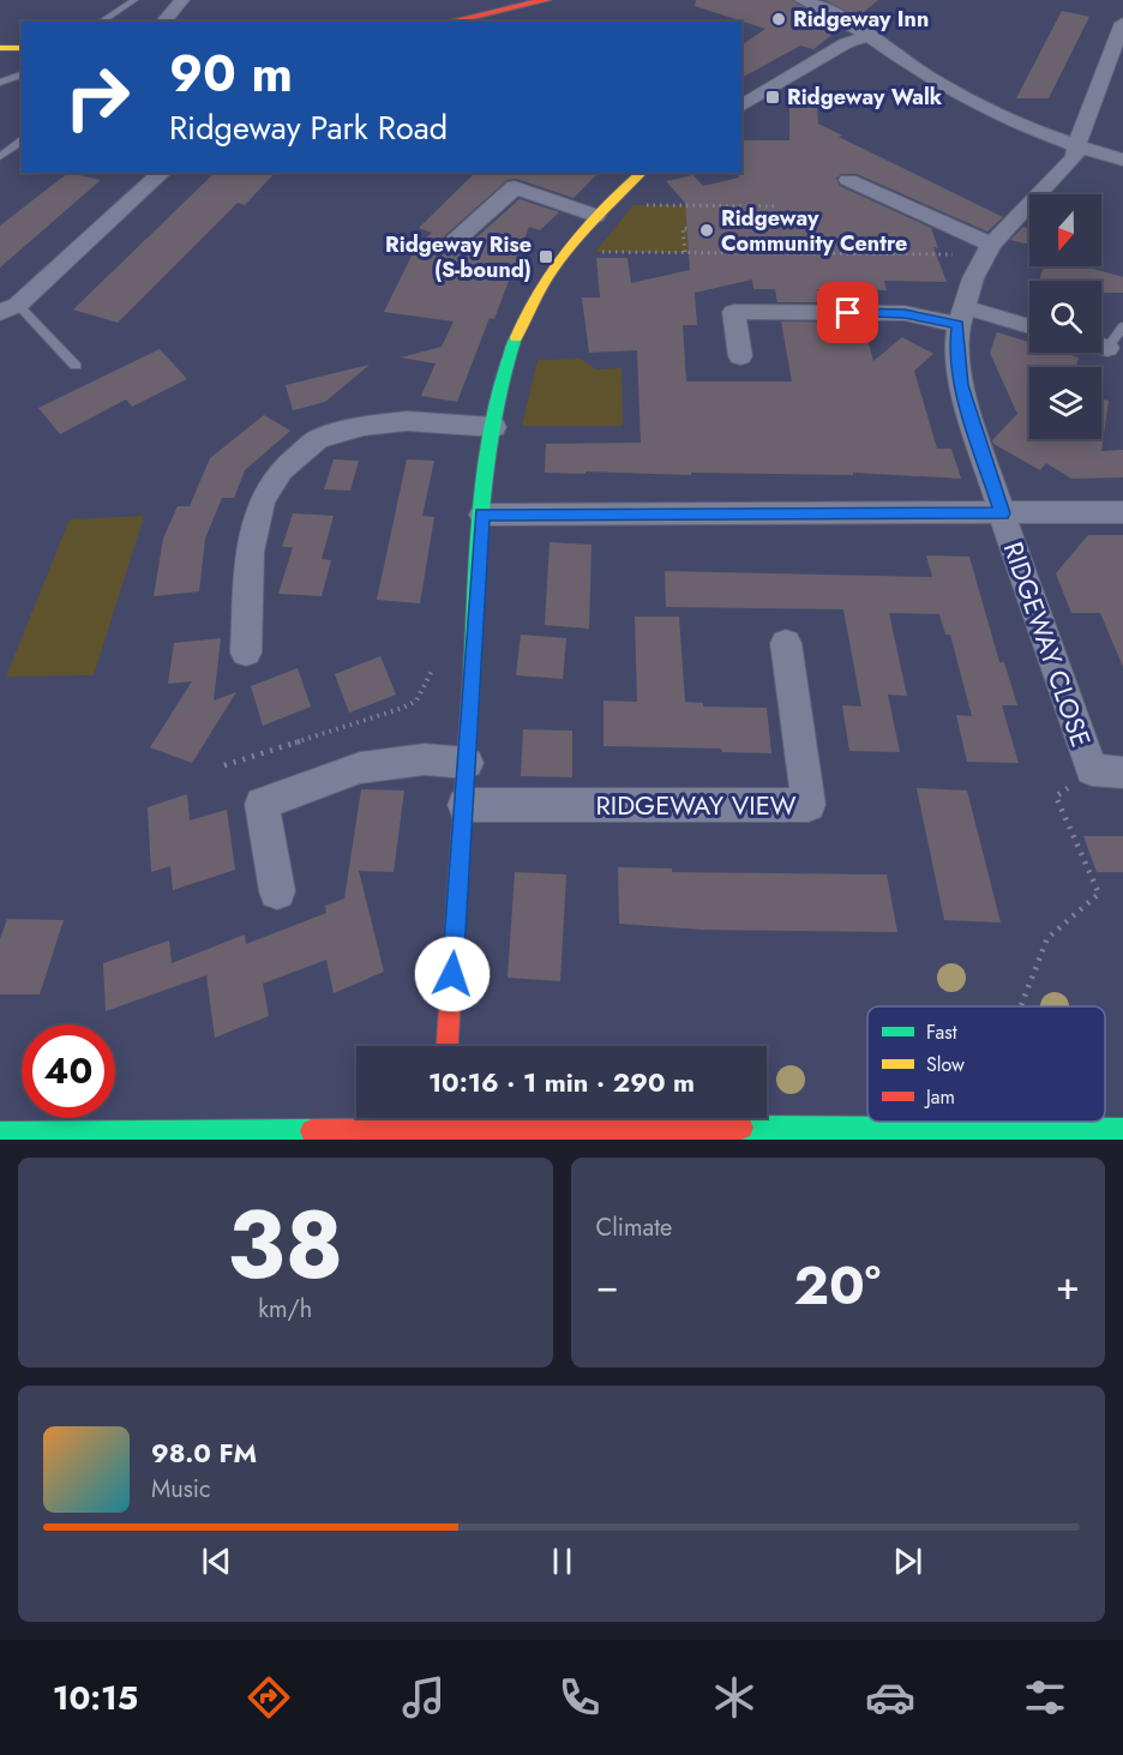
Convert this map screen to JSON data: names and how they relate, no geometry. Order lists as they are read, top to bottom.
{
  "streets": {
    "street": ["RIDGEWAY CLOSE", "RIDGEWAY VIEW"]
  },
  "places": {
    "other": ["Ridgeway Inn", "Ridgeway Community Centre"],
    "transit": ["Ridgeway Walk", "Ridgeway Rise (S-bound)"]
  },
  "legend": ["Fast", "Slow", "Jam"],
  "north": "bottom",
  "page": {
    "turn": ["90 m", "Ridgeway Park Road"],
    "limit": "40",
    "trip": "10:16 · 1 min · 290 m",
    "tile": [
      ["38", "km/h"],
      "Climate"
    ],
    "heat": ["−", "20°", "+"],
    "song": ["98.0 FM", "Music"],
    "tabs": "10:15"
  }
}
